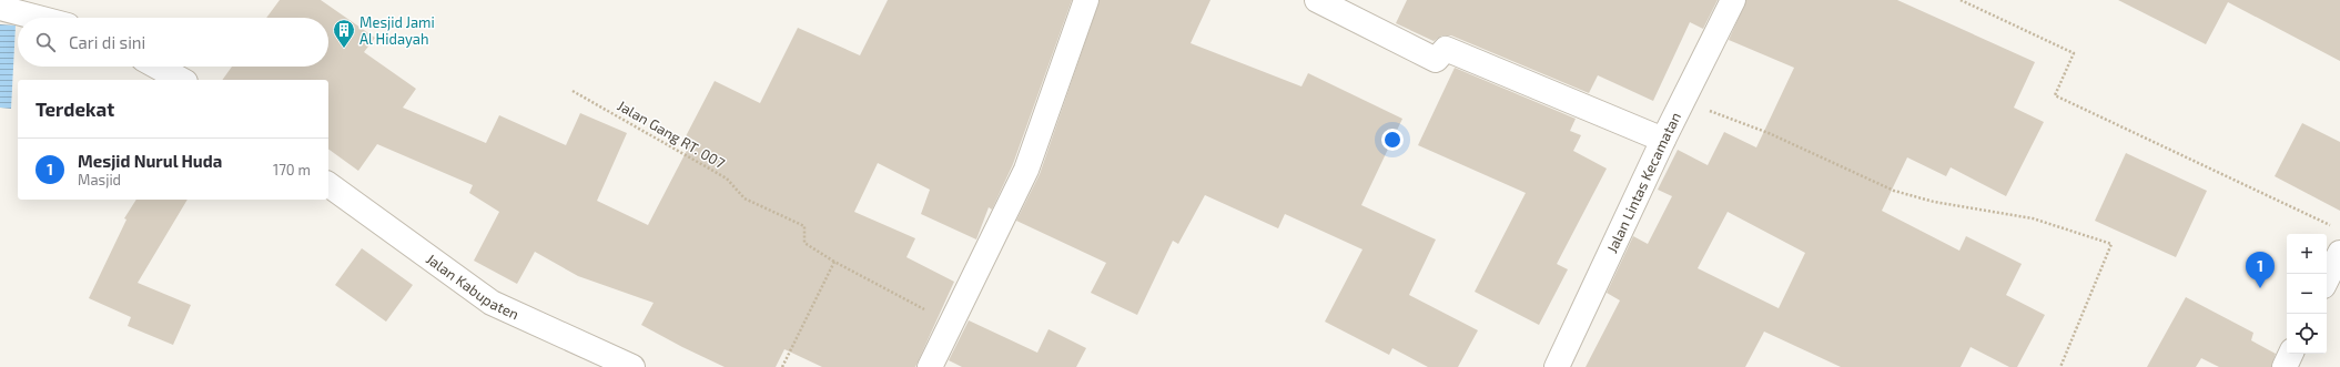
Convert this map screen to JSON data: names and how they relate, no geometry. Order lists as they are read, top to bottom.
{
  "streets": {
    "street": ["Jalan Lintas Kecamatan", "Jalan Kabupaten"],
    "path": ["Jalan Gang RT. 007"]
  },
  "places": {
    "building": ["Mesjid Jami Al Hidayah"]
  },
  "page": {
    "search": "Cari di sini",
    "heading": "Terdekat",
    "list": [
      {
        "mark": "1",
        "name": "Mesjid Nurul Huda",
        "note": "Masjid",
        "value": "170 m"
      }
    ],
    "map_buttons": ["+", "−"],
    "pins": "1"
  }
}
